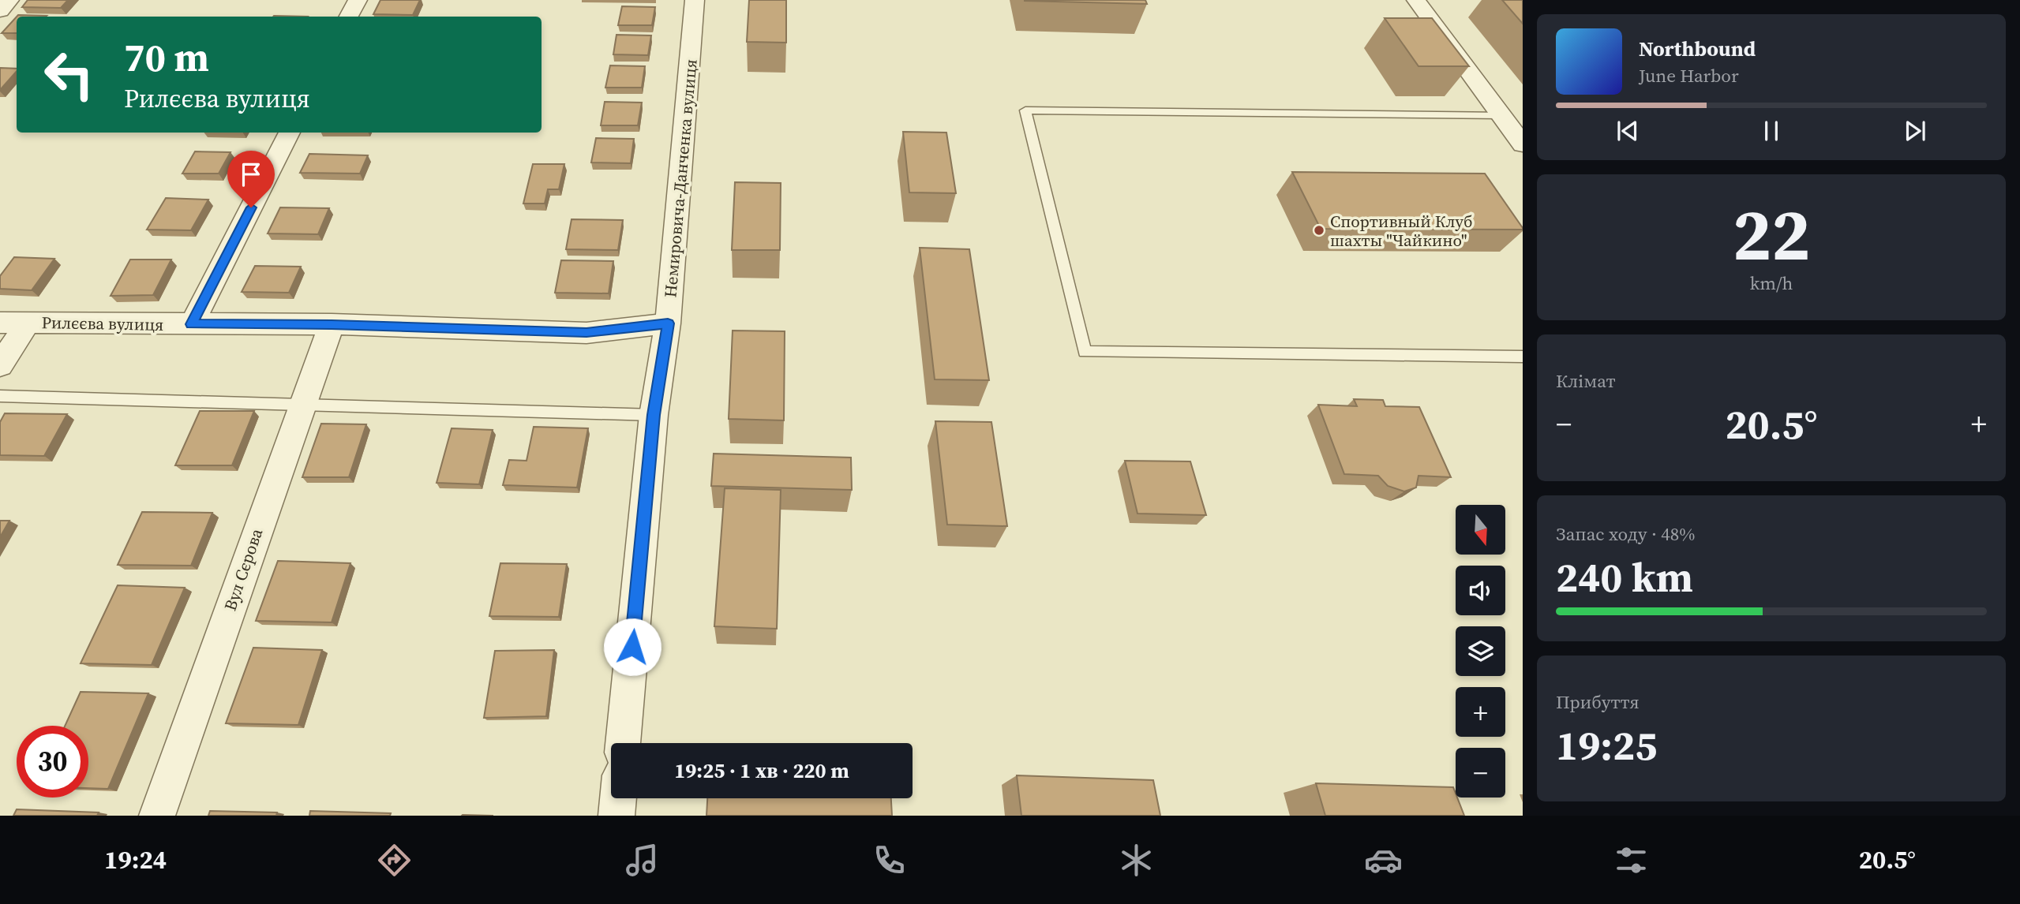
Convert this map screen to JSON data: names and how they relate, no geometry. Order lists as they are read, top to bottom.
{
  "streets": {
    "street": ["Немировича-Данченка вулиця", "Рилєєва вулиця", "Вул Сєрова"]
  },
  "crossings": [
    ["Немировича-Данченка вулиця", "Рилєєва вулиця"],
    ["Рилєєва вулиця", "Вул Сєрова"]
  ],
  "places": ["Спортивный Клуб шахты \"Чайкино\""],
  "north": "bottom",
  "page": {
    "turn": ["70 m", "Рилєєва вулиця"],
    "song": ["Northbound", "June Harbor"],
    "tile": [
      ["22", "km/h"],
      "Клімат",
      ["Запас ходу · 48%", "240 km"],
      ["Прибуття", "19:25"]
    ],
    "heat": ["−", "20.5°", "+"],
    "map_buttons": ["+", "−"],
    "limit": "30",
    "trip": "19:25 · 1 хв · 220 m",
    "tabs": ["19:24", "20.5°"]
  }
}
